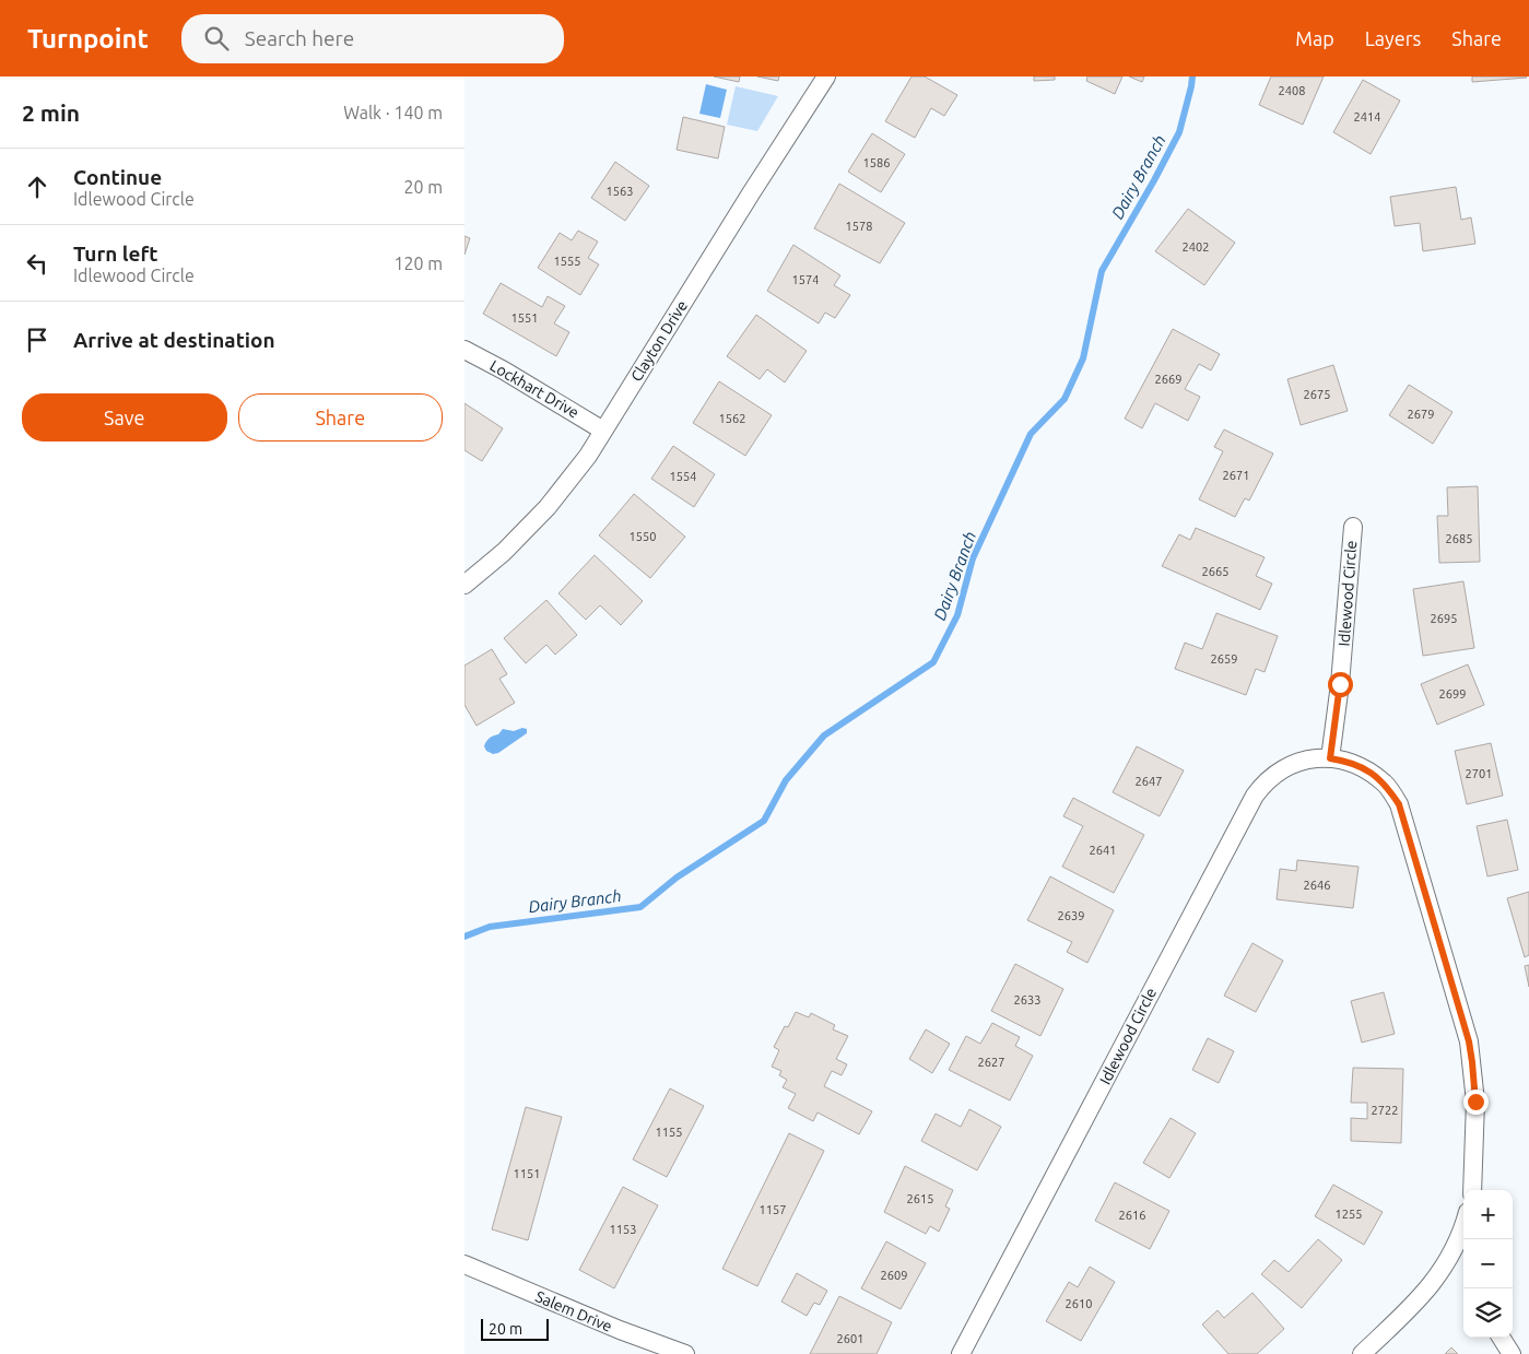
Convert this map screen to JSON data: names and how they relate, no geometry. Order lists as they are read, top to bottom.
{
  "streets": {
    "street": [
      "Clayton Drive",
      "Lockhart Drive",
      "Idlewood Circle",
      "Salem Drive"
    ]
  },
  "crossings": [
    ["Clayton Drive", "Lockhart Drive"]
  ],
  "water": ["Dairy Branch"],
  "house_numbers": [
    "2408",
    "2414",
    "1586",
    "1563",
    "1578",
    "2402",
    "1555",
    "1574",
    "1551",
    "2669",
    "2675",
    "2679",
    "1562",
    "2671",
    "1554",
    "1550",
    "2685",
    "2665",
    "2695",
    "2659",
    "2699",
    "2701",
    "2647",
    "2641",
    "2646",
    "2639",
    "2633",
    "2627",
    "2722",
    "1155",
    "1151",
    "2615",
    "1157",
    "1255",
    "2616",
    "1153",
    "2609",
    "2610",
    "2601"
  ],
  "scale_bar": "20 m",
  "page": {
    "header": "Turnpoint",
    "search": "Search here",
    "nav": ["Map", "Layers", "Share"],
    "heading": ["2 min", "Walk · 140 m"],
    "list": [
      ["Continue", "Idlewood Circle", "20 m"],
      ["Turn left", "Idlewood Circle", "120 m"],
      "Arrive at destination"
    ],
    "buttons": ["Save", "Share"],
    "map_buttons": ["+", "−"],
    "scale": "20 m"
  }
}
